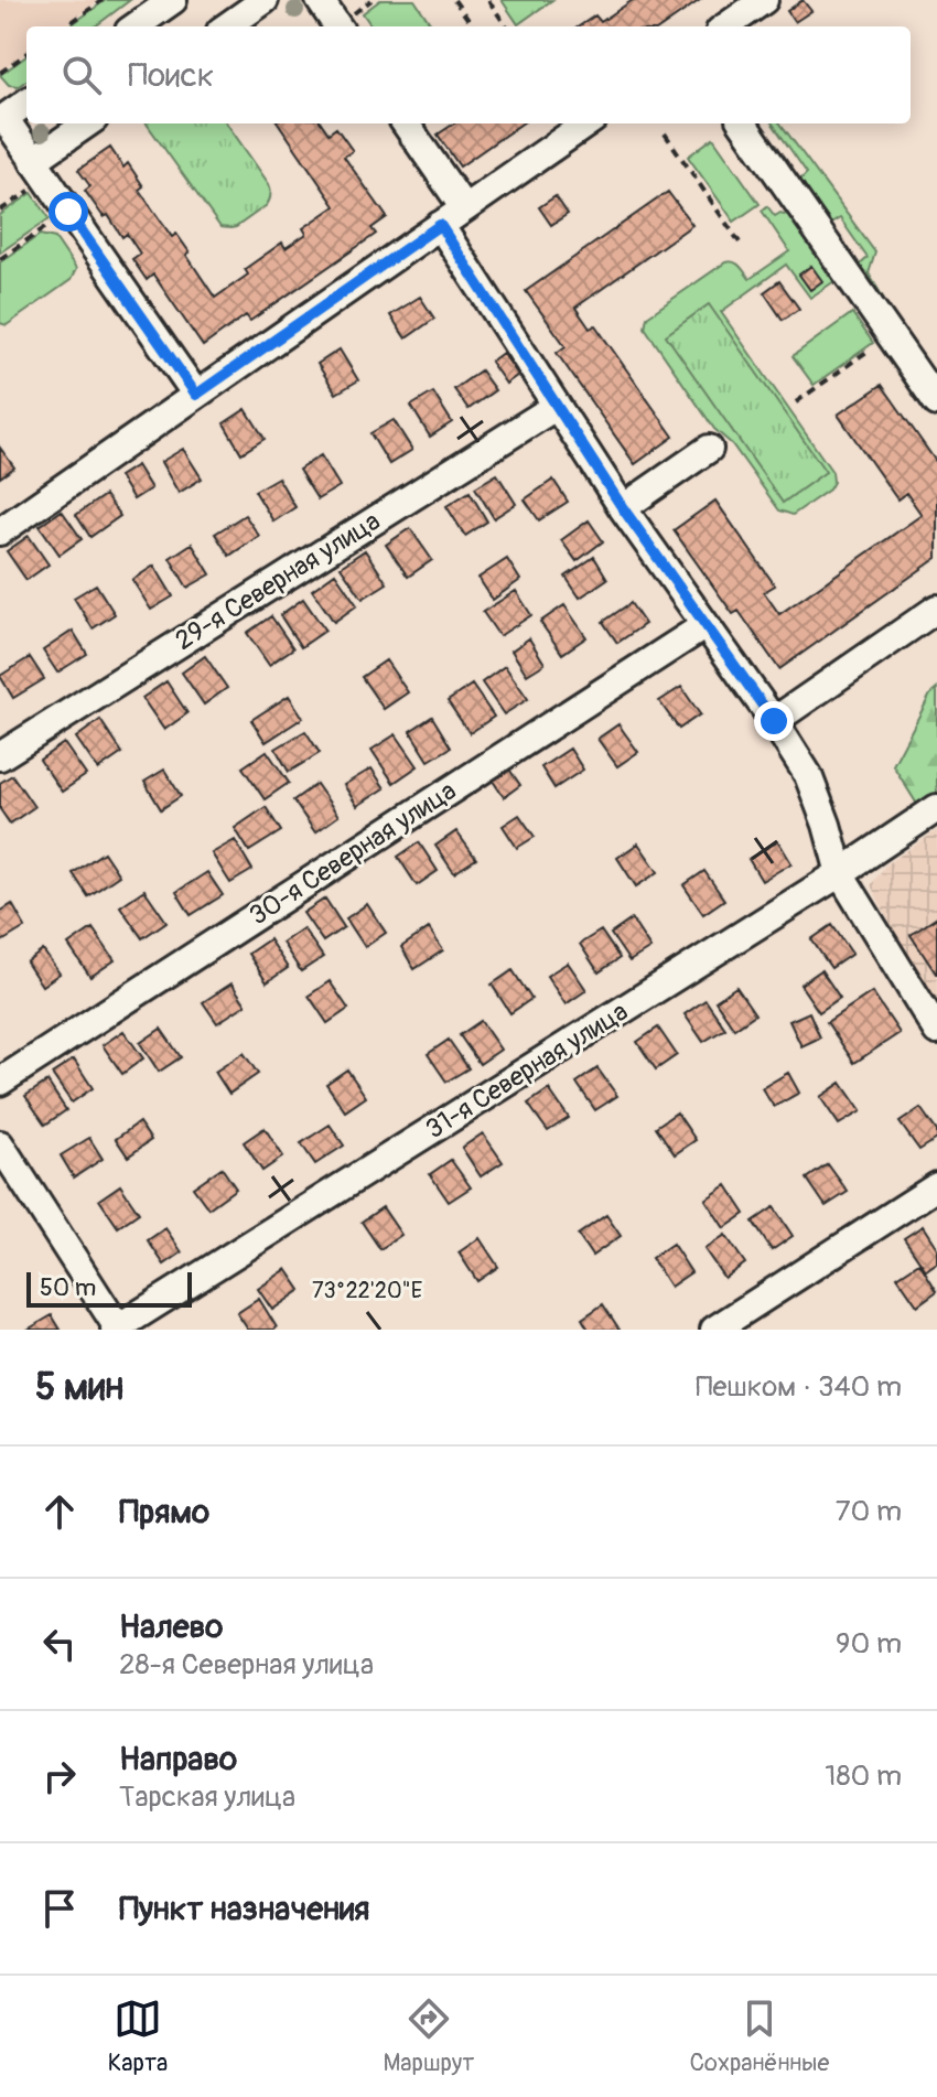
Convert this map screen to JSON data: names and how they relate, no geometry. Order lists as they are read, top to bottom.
{
  "streets": {
    "street": ["29-я Северная улица", "30-я Северная улица", "31-я Северная улица"]
  },
  "scale_bar": "50 m",
  "page": {
    "search": "Поиск",
    "scale": "50 m",
    "heading": ["5 мин", "Пешком · 340 m"],
    "list": [
      ["Прямо", "70 m"],
      ["Налево", "28-я Северная улица", "90 m"],
      ["Направо", "Тарская улица", "180 m"],
      "Пункт назначения"
    ],
    "nav": ["Карта", "Маршрут", "Сохранённые"]
  },
  "coordinates": ["73°22'20\"E"]
}
